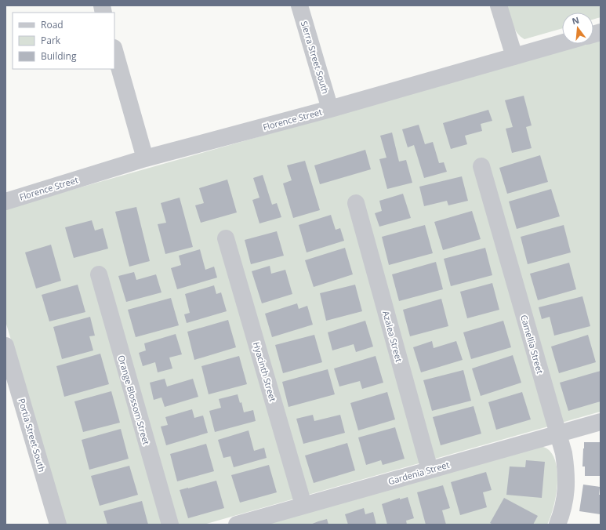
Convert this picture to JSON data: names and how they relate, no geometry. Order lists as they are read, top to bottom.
{
  "streets": {
    "street": [
      "Sierra Street South",
      "Florence Street",
      "Azalea Street",
      "Camellia Street",
      "Hyacinth Street",
      "Orange Blossom Street",
      "Portia Street South",
      "Gardenia Street"
    ]
  },
  "crossings": [
    ["Sierra Street South", "Florence Street"],
    ["Azalea Street", "Gardenia Street"],
    ["Camellia Street", "Gardenia Street"],
    ["Hyacinth Street", "Gardenia Street"]
  ],
  "legend": ["Road", "Park", "Building"],
  "north": "top"
}
